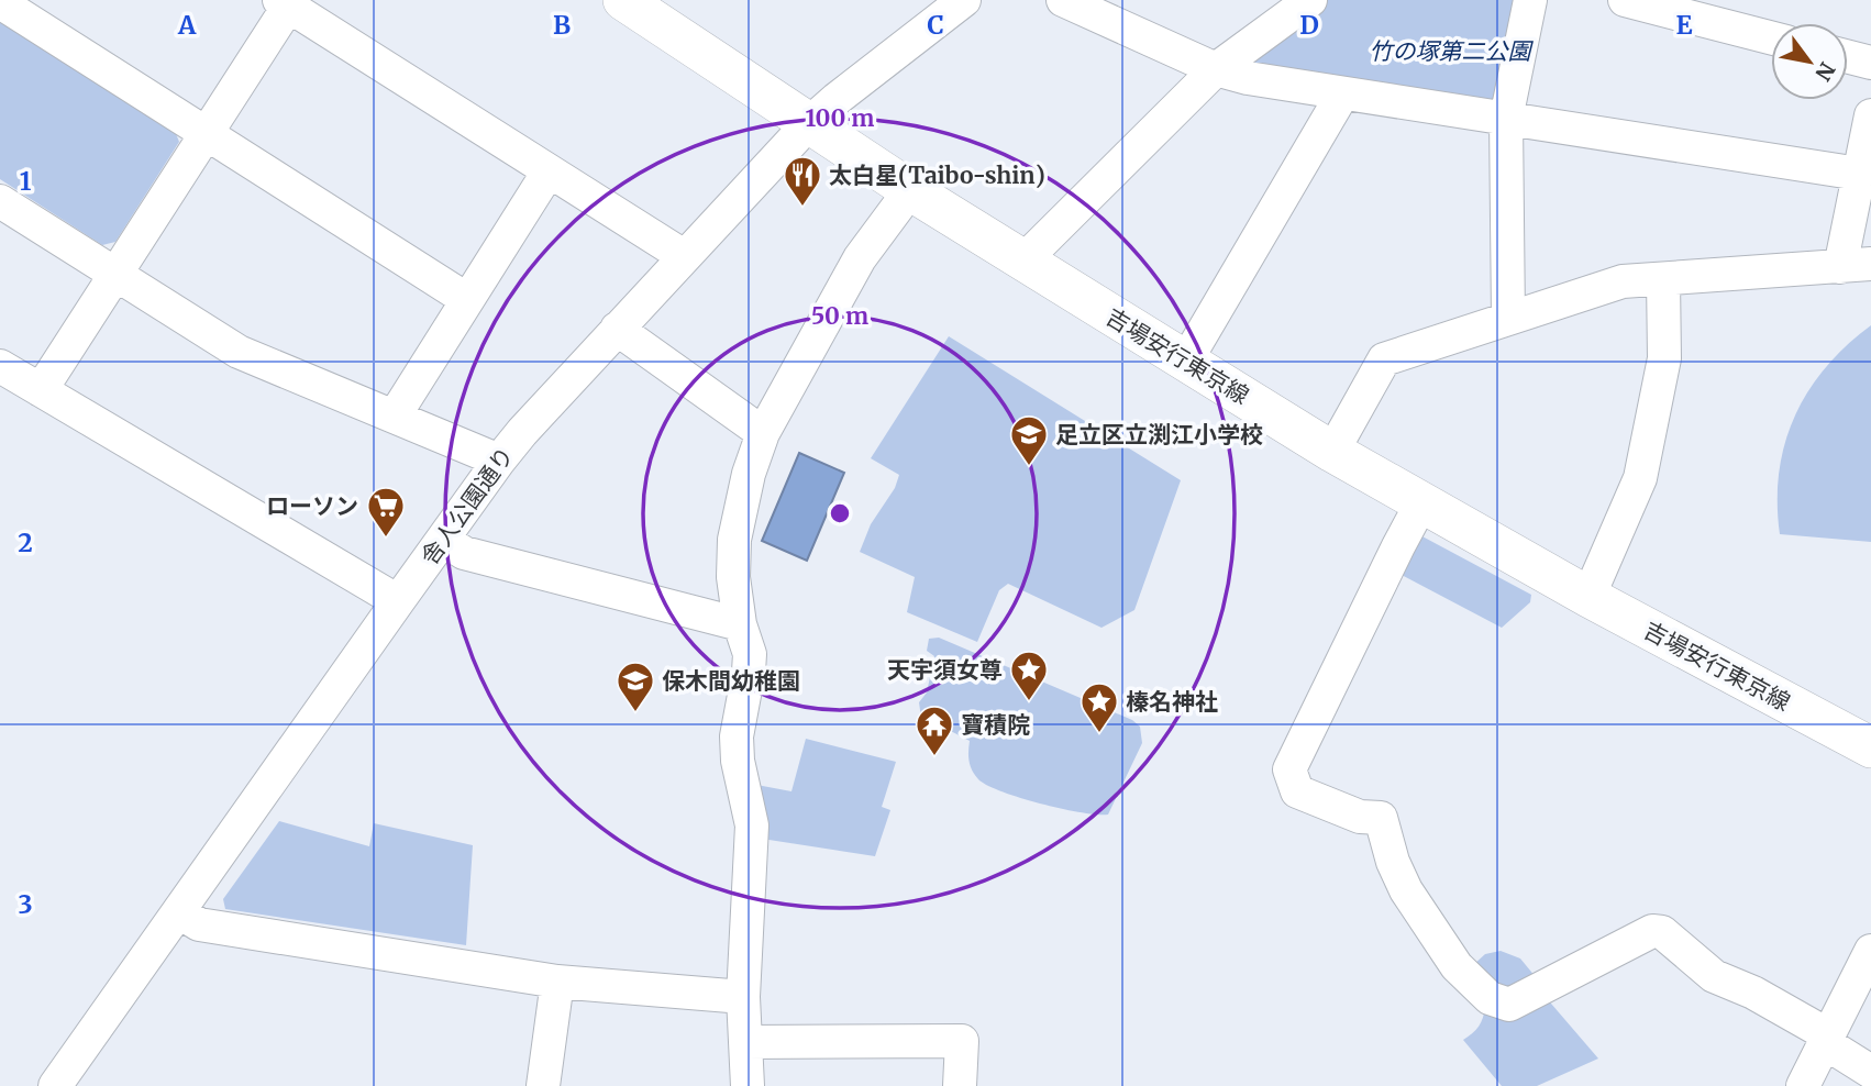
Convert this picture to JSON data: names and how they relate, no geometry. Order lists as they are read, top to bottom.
{
  "streets": {
    "main road": ["吉場安行東京線"],
    "street": ["舎人公園通り"]
  },
  "crossings": [
    ["吉場安行東京線", "舎人公園通り"]
  ],
  "parks": ["竹の塚第二公園"],
  "places": {
    "restaurant": ["太白星(Taibo-shin)"],
    "school or university": ["足立区立渕江小学校", "保木間幼稚園"],
    "supermarket": ["ローソン"],
    "place": ["天宇須女尊", "榛名神社"],
    "temple": ["寶積院"]
  },
  "north": "bottom right",
  "grid": {
    "columns": [
      "A",
      "B",
      "C",
      "D",
      "E"
    ],
    "rows": ["1", "2", "3"]
  },
  "rings": ["100 m", "50 m"]
}
